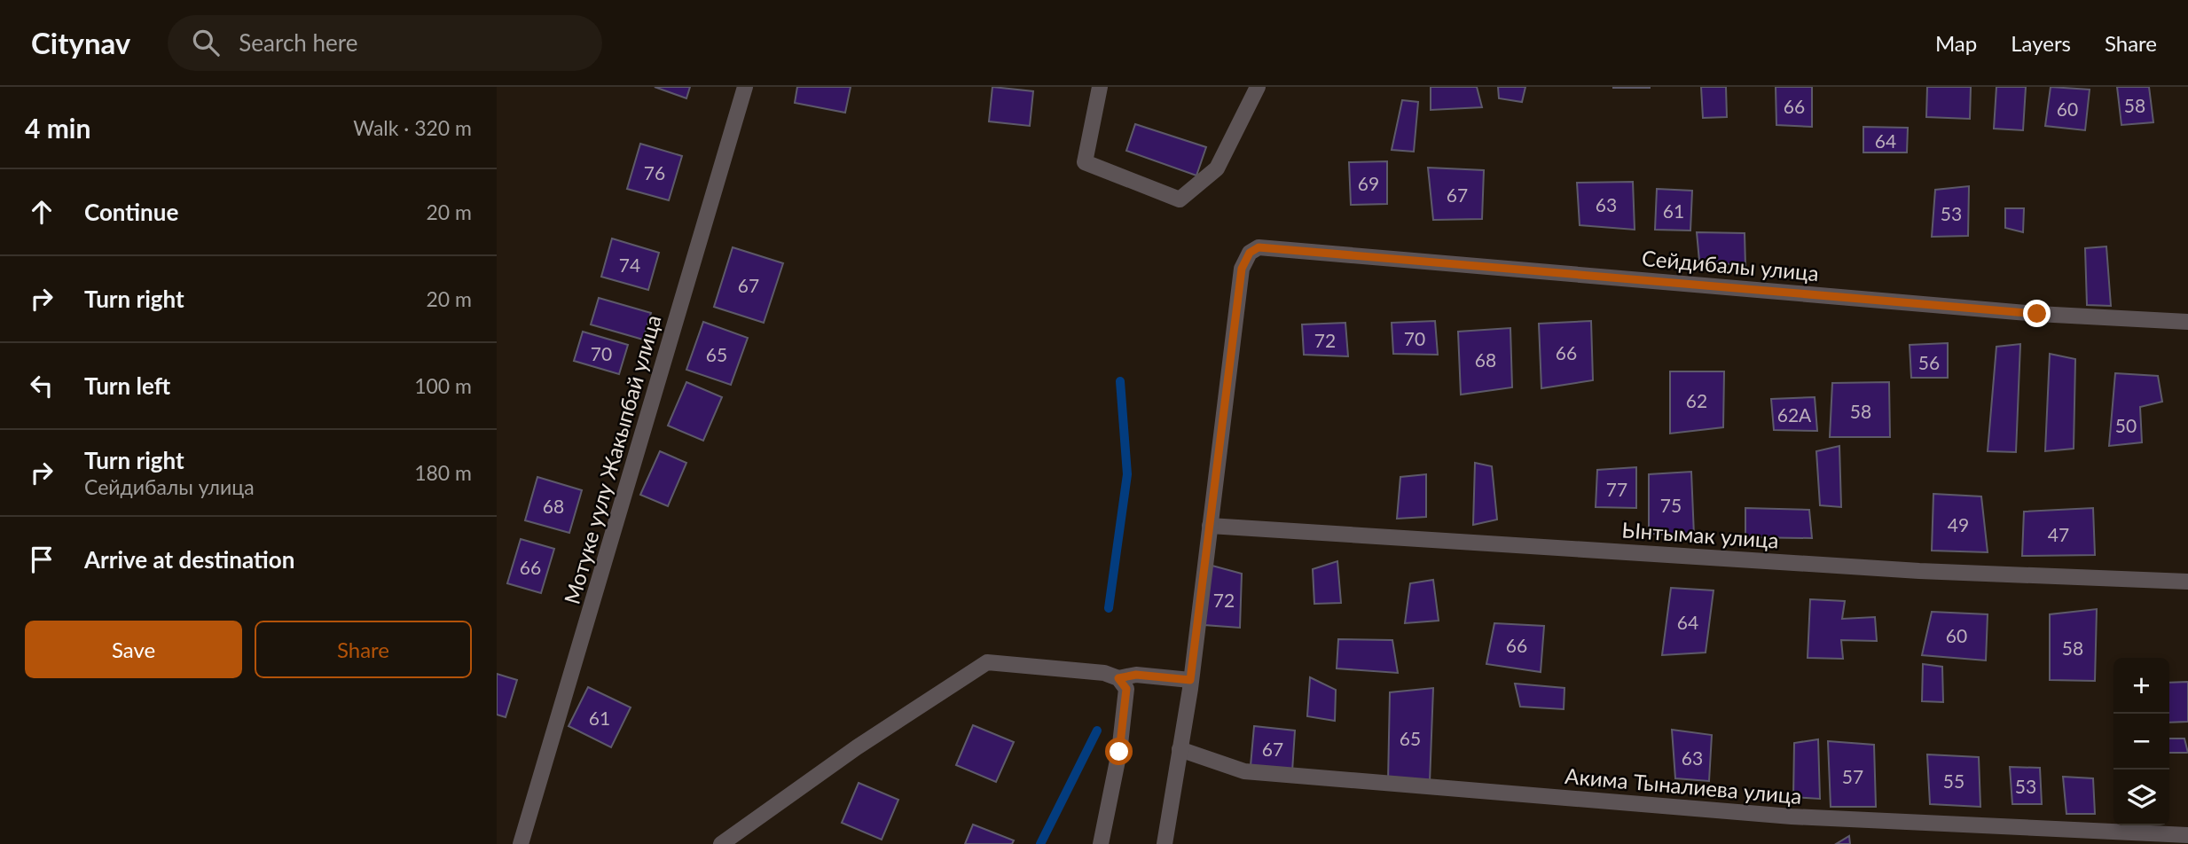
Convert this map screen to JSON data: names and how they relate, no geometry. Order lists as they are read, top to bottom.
{
  "streets": {
    "street": [
      "Сейдибалы улица",
      "Мотуке уулу Жакыпбай улица",
      "Ынтымак улица",
      "Акима Тыналиева улица"
    ]
  },
  "crossings": [
    ["Сейдибалы улица", "Ынтымак улица"]
  ],
  "house_numbers": [
    "58",
    "66",
    "60",
    "64",
    "76",
    "69",
    "67",
    "63",
    "61",
    "53",
    "74",
    "67",
    "70",
    "72",
    "66",
    "70",
    "65",
    "68",
    "56",
    "62",
    "58",
    "62А",
    "50",
    "77",
    "75",
    "68",
    "49",
    "47",
    "66",
    "72",
    "64",
    "60",
    "66",
    "58",
    "61",
    "65",
    "67",
    "63",
    "57",
    "55",
    "53"
  ],
  "page": {
    "header": "Citynav",
    "search": "Search here",
    "nav": ["Map", "Layers", "Share"],
    "heading": ["4 min", "Walk · 320 m"],
    "list": [
      ["Continue", "20 m"],
      ["Turn right", "20 m"],
      ["Turn left", "100 m"],
      ["Turn right", "Сейдибалы улица", "180 m"],
      "Arrive at destination"
    ],
    "buttons": ["Save", "Share"],
    "map_buttons": ["+", "−"]
  }
}
